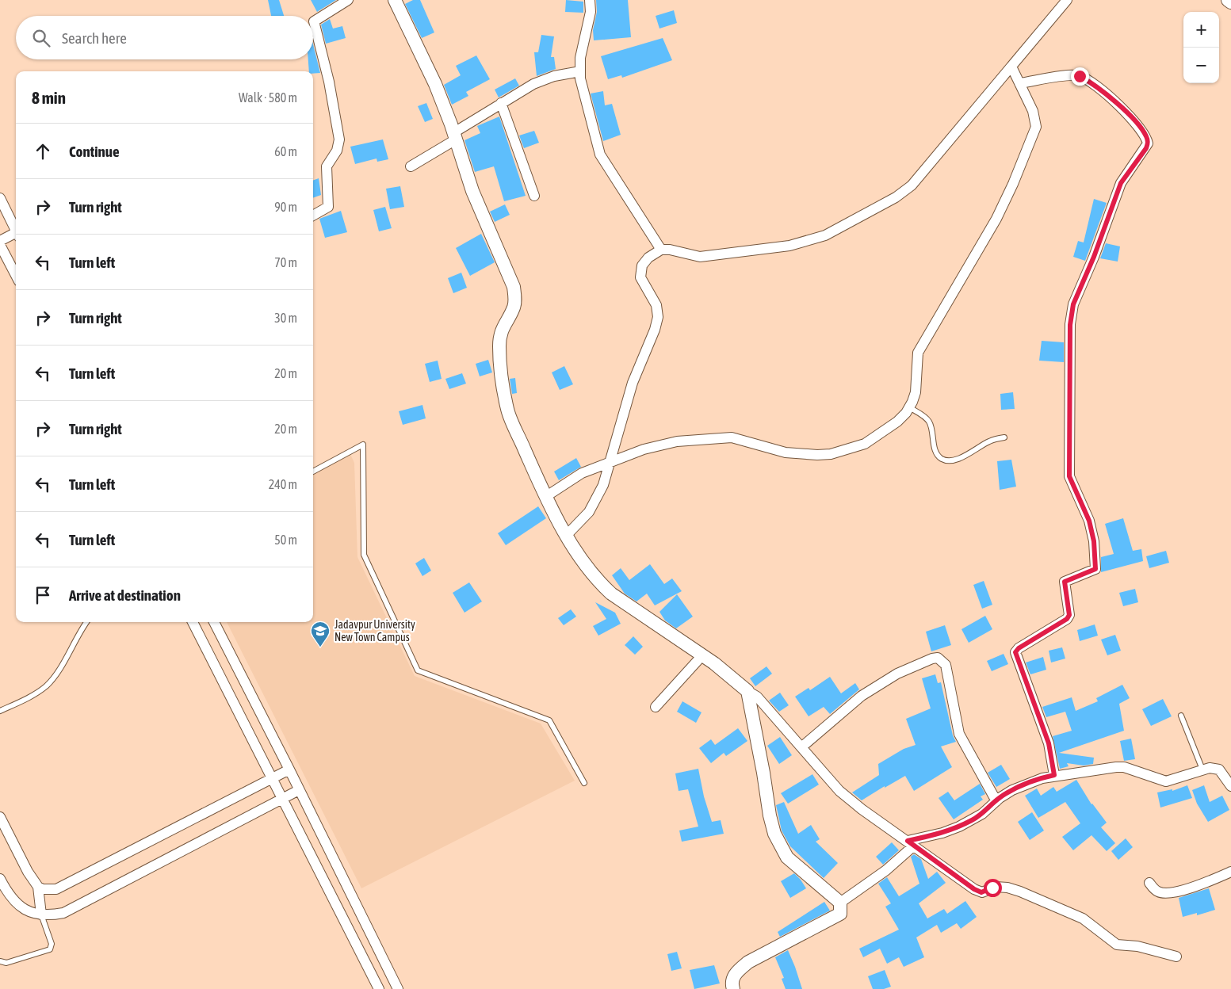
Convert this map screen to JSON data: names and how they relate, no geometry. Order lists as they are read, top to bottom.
{
  "places": {
    "school or university": ["Jadavpur University New Town Campus"]
  },
  "page": {
    "map_buttons": ["+", "−"],
    "search": "Search here",
    "heading": ["8 min", "Walk · 580 m"],
    "list": [
      ["Continue", "60 m"],
      ["Turn right", "90 m"],
      ["Turn left", "70 m"],
      ["Turn right", "30 m"],
      ["Turn left", "20 m"],
      ["Turn right", "20 m"],
      ["Turn left", "240 m"],
      ["Turn left", "50 m"],
      "Arrive at destination"
    ]
  }
}
